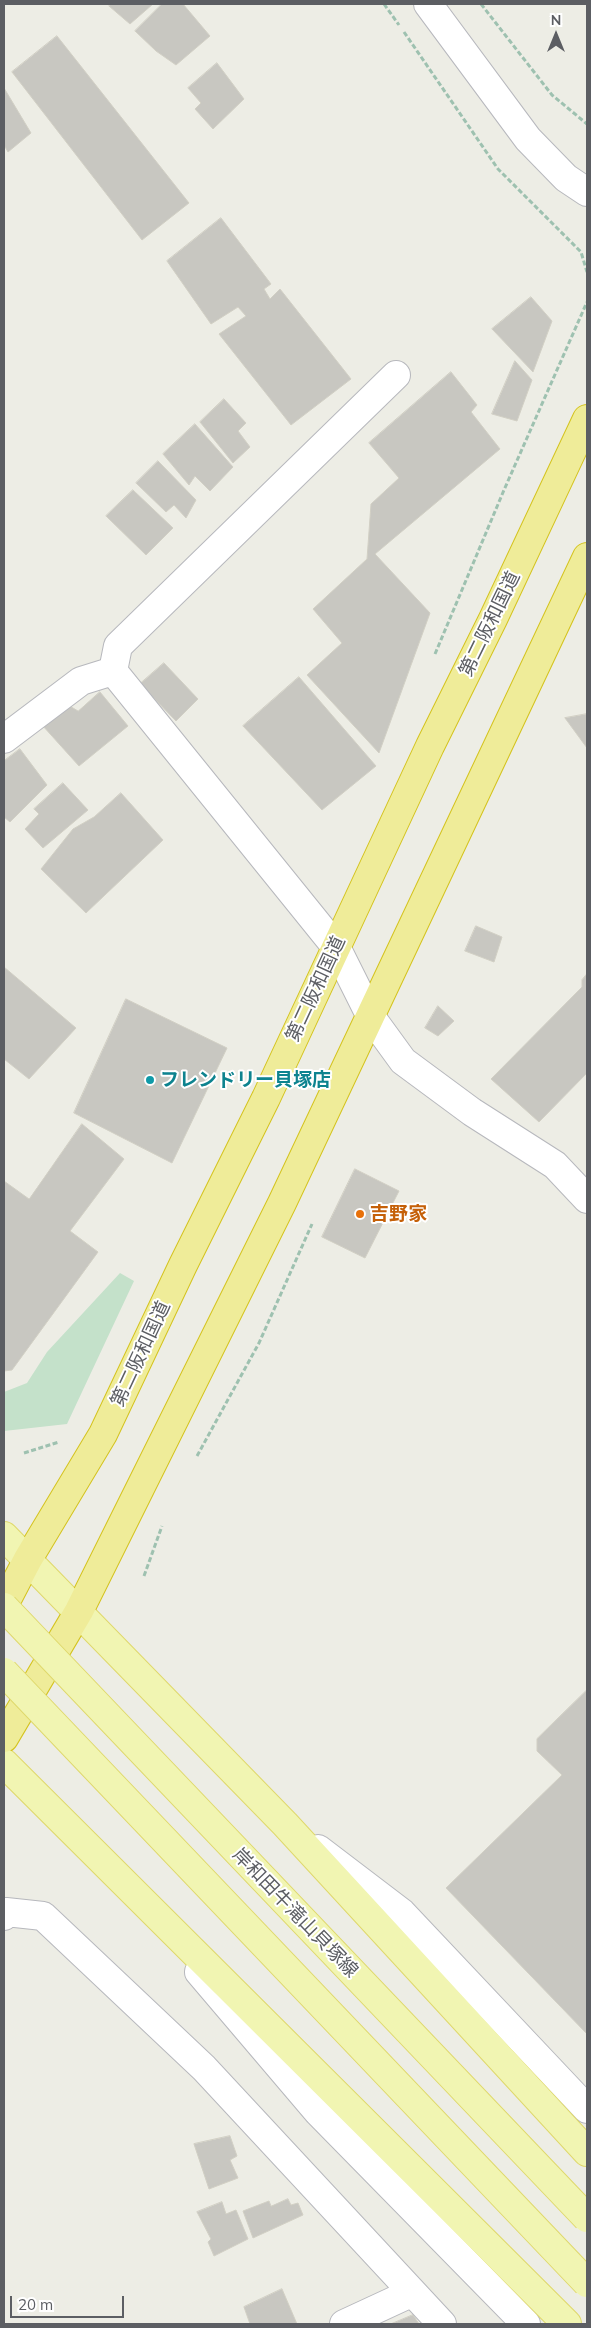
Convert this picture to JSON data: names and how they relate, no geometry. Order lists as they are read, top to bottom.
{
  "streets": {
    "highway": ["第二阪和国道"],
    "main road": ["岸和田牛滝山貝塚線"]
  },
  "crossings": [
    ["第二阪和国道", "岸和田牛滝山貝塚線"]
  ],
  "places": ["フレンドリー貝塚店", "吉野家"],
  "scale_bar": "20 m",
  "north": "top"
}
